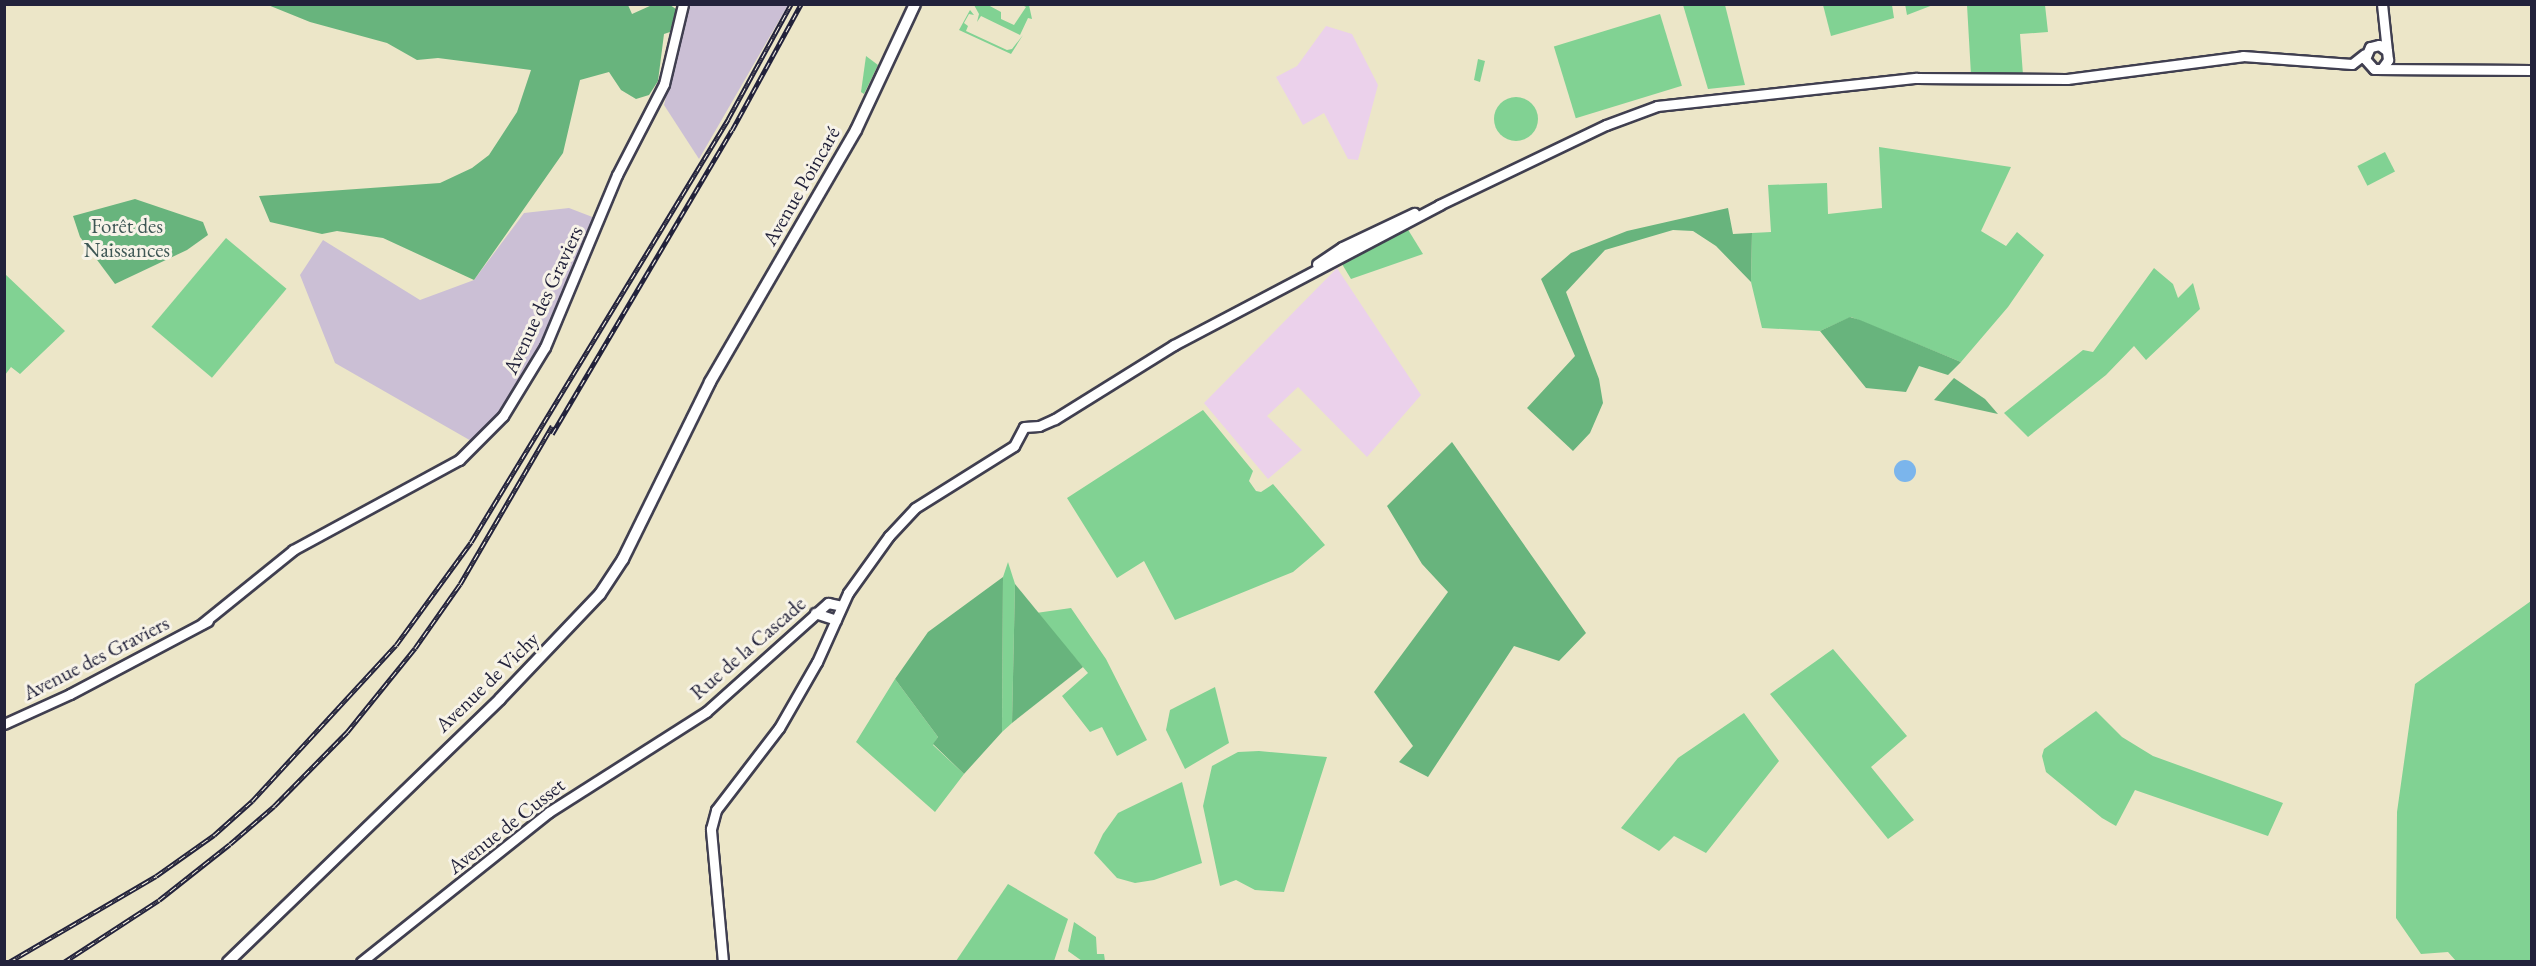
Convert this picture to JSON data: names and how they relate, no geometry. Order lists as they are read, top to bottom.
{
  "streets": {
    "main road": [
      "Avenue Poincaré",
      "Avenue des Graviers",
      "Rue de la Cascade",
      "Avenue de Vichy",
      "Avenue de Cusset"
    ]
  },
  "crossings": [
    ["Avenue Poincaré", "Avenue de Vichy"],
    ["Rue de la Cascade", "Avenue de Cusset"]
  ],
  "parks": ["Forêt des Naissances"]
}
